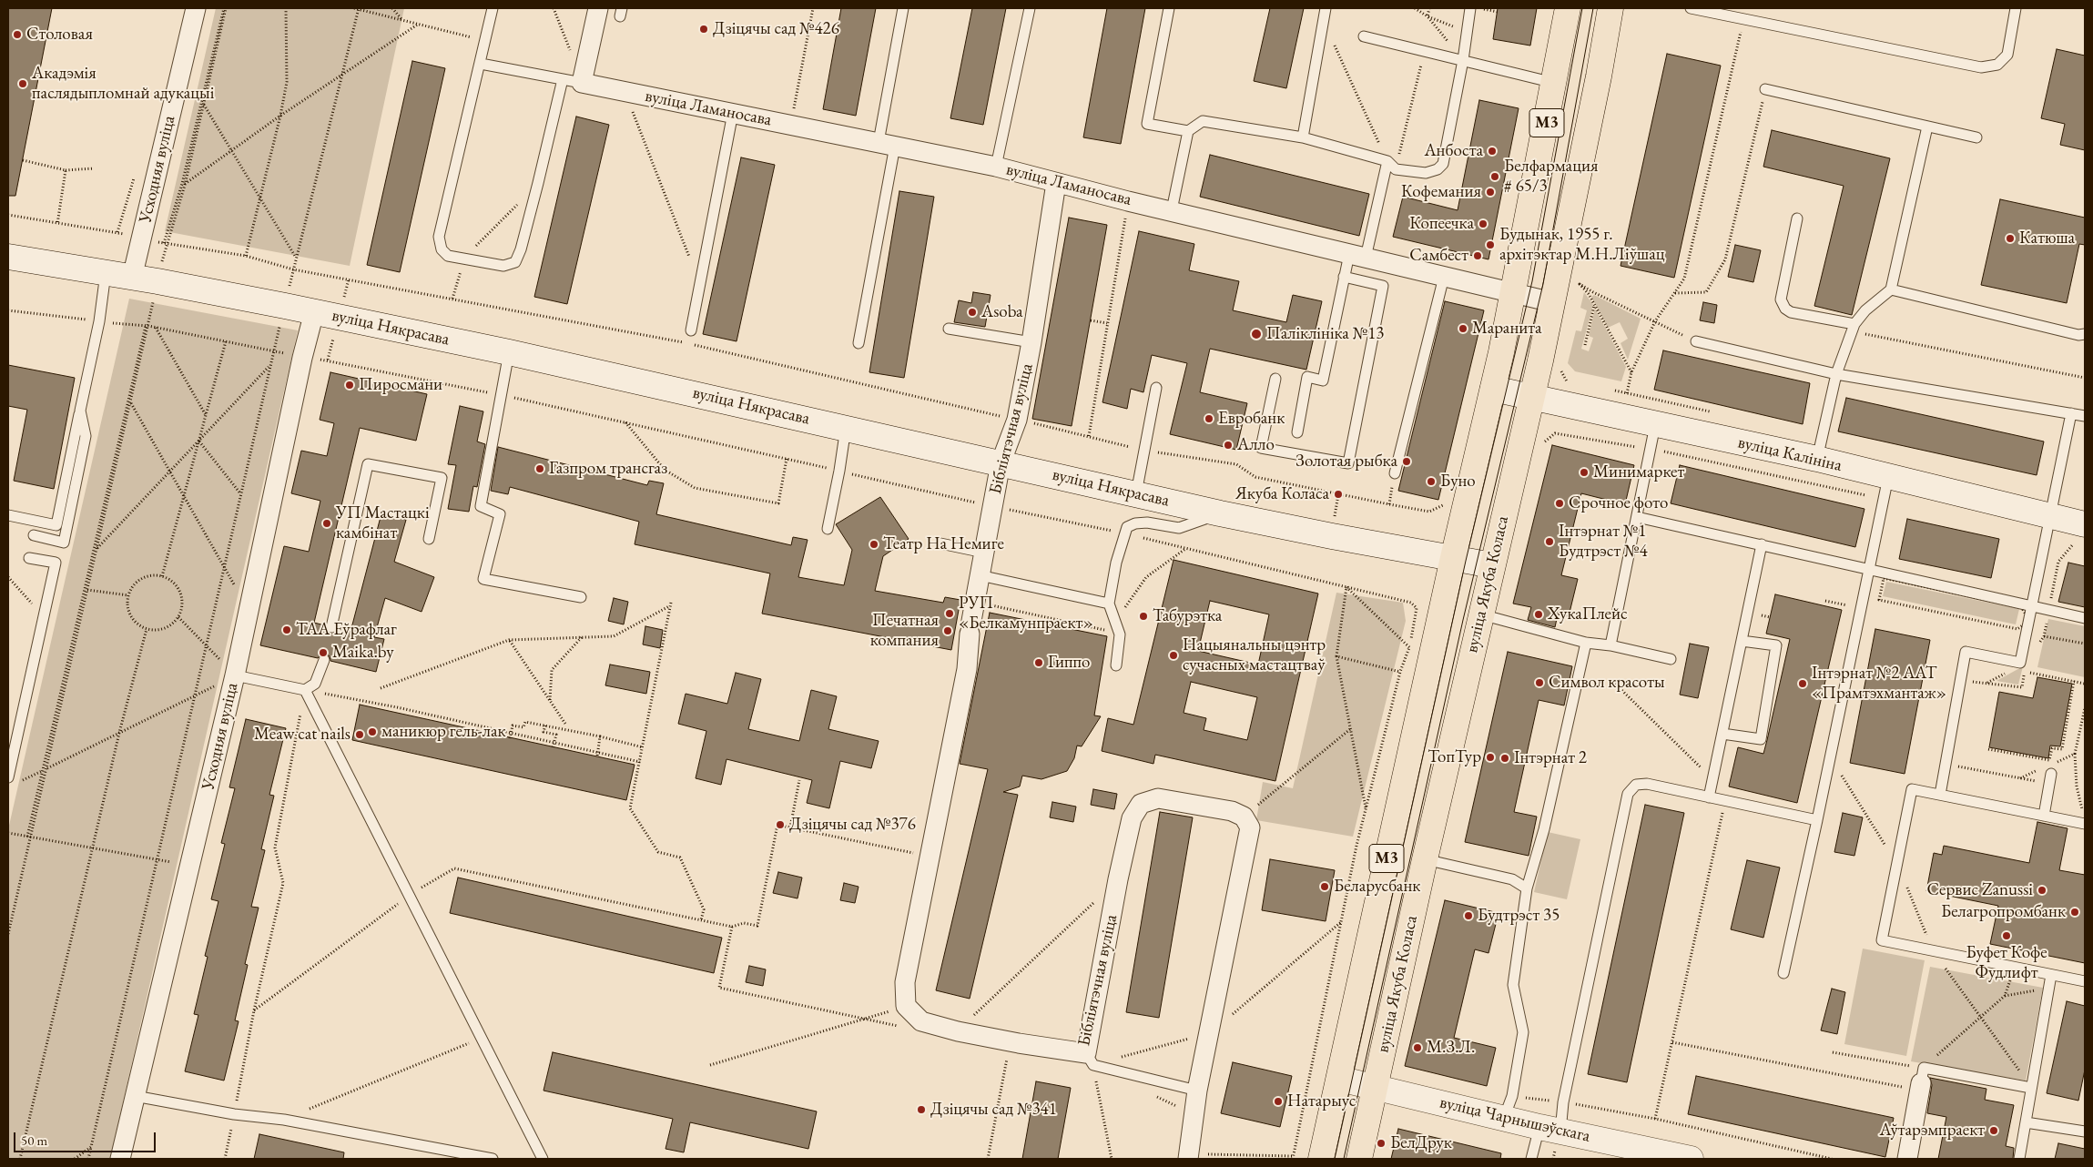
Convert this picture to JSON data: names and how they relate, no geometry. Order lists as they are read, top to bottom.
{
  "streets": {
    "main road": [
      "М3",
      "вуліца Някрасава",
      "вуліца Калініна",
      "вуліца Якуба Коласа",
      "вуліца Чарнышэўскага"
    ],
    "street": ["вуліца Ламаносава", "Усходняя вуліца", "Бібліятэчная вуліца"]
  },
  "crossings": [
    ["вуліца Ламаносава", "М3"],
    ["вуліца Ламаносава", "Бібліятэчная вуліца"],
    ["вуліца Ламаносава", "вуліца Якуба Коласа"],
    ["М3", "вуліца Някрасава"],
    ["М3", "вуліца Калініна"],
    ["М3", "вуліца Чарнышэўскага"],
    ["Усходняя вуліца", "вуліца Някрасава"],
    ["вуліца Някрасава", "Бібліятэчная вуліца"],
    ["вуліца Някрасава", "вуліца Якуба Коласа"],
    ["вуліца Калініна", "вуліца Якуба Коласа"],
    ["вуліца Якуба Коласа", "вуліца Чарнышэўскага"]
  ],
  "places": [
    "Дзіцячы сад №426",
    "Столовая",
    "Акадэмія паслядыпломнай адукацыі",
    "Анбоста",
    "Белфармация # 65/3",
    "Кофемания",
    "Копеечка",
    "Катюша",
    "Будынак, 1955 г. архітэктар М.Н.Ліўшац",
    "Самбест",
    "Asoba",
    "Маранита",
    "Паліклініка №13",
    "Пиросмани",
    "Евробанк",
    "Алло",
    "Золотая рыбка",
    "Газпром трансгаз",
    "Минимаркет",
    "Буно",
    "Якуба Коласа",
    "Срочное фото",
    "УП Мастацкі камбінат",
    "Інтэрнат №1 Будтрэст №4",
    "Театр На Немиге",
    "РУП «Белкамунпраект»",
    "ХукаПлейс",
    "Табурэтка",
    "ТАА Еўрафлаг",
    "Печатная компания",
    "Maika.by",
    "Нацыянальны цэнтр сучасных мастацтваў",
    "Гиппо",
    "Символ красоты",
    "Інтэрнат №2 ААТ «Прамтэхмантаж»",
    "маникюр гель-лак",
    "Meaw cat nails",
    "ТопТур",
    "Інтэрнат 2",
    "Дзіцячы сад №376",
    "Беларусбанк",
    "Сервис Zanussi",
    "Белагропромбанк",
    "Будтрэст 35",
    "Буфет Кофе Фудлифт",
    "М.З.Л.",
    "Натарыус",
    "Дзіцячы сад №341",
    "Аўтарэмпраект",
    "БелДрук"
  ],
  "scale_bar": "50 m"
}
